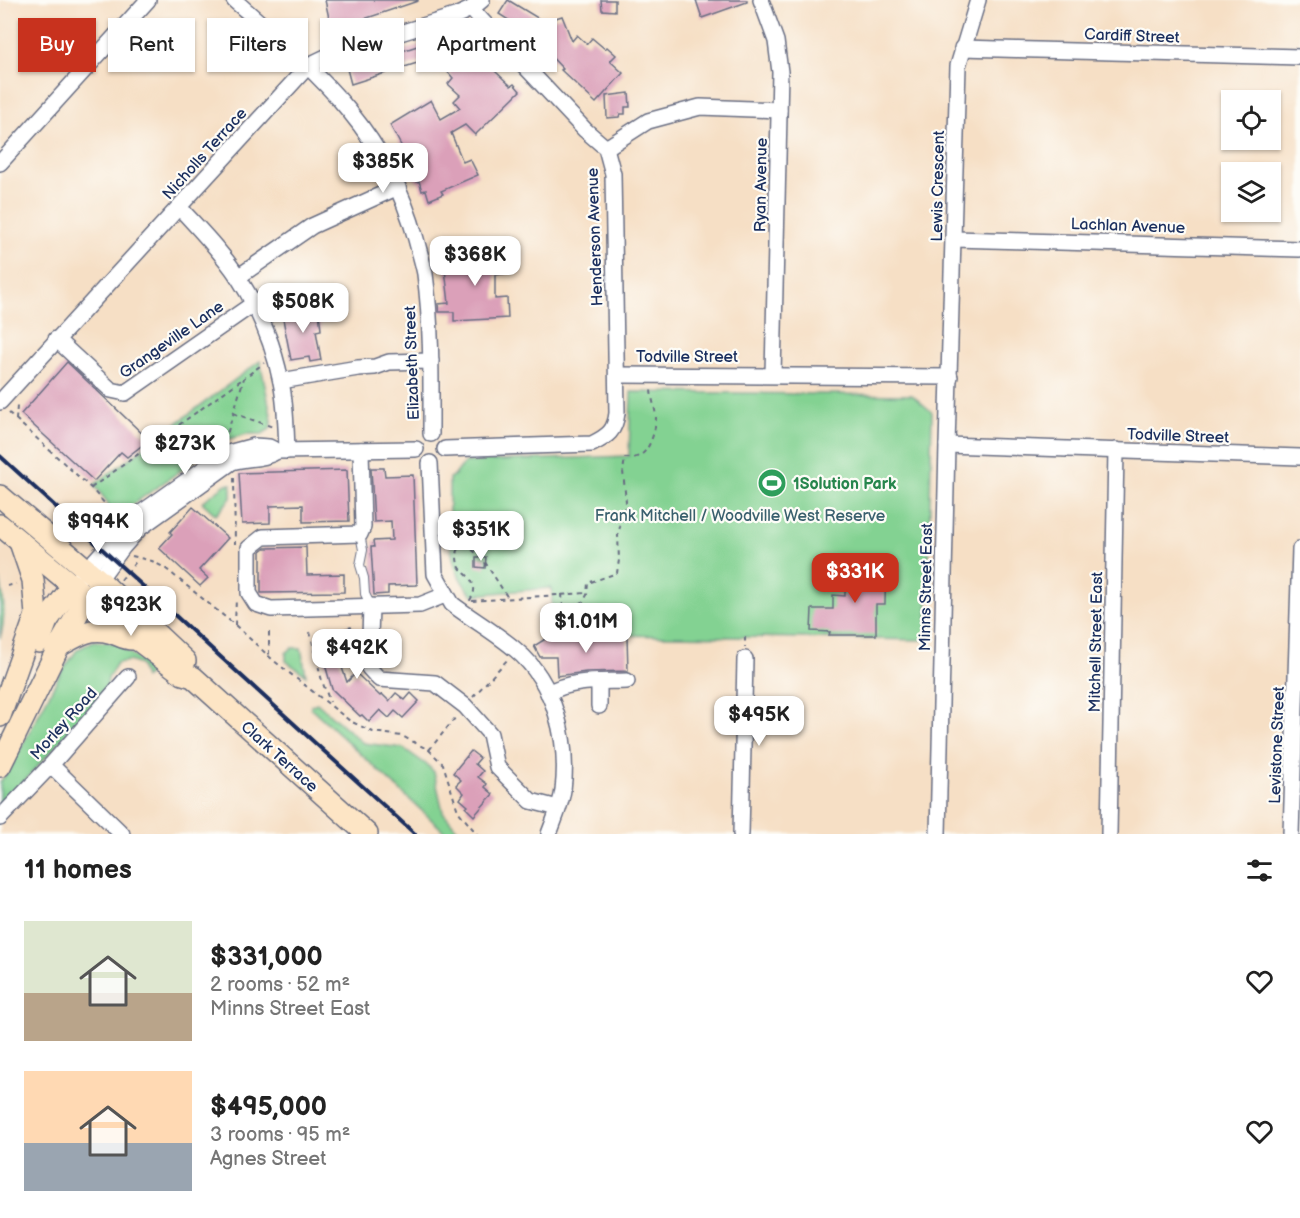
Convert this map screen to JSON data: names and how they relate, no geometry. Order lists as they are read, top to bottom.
{
  "streets": {
    "main road": ["Clark Terrace"],
    "street": [
      "Cardiff Street",
      "Nicholls Terrace",
      "Ryan Avenue",
      "Lewis Crescent",
      "Lachlan Avenue",
      "Henderson Avenue",
      "Grangeville Lane",
      "Todville Street",
      "Elizabeth Street",
      "Minns Street East",
      "Mitchell Street East",
      "Morley Road",
      "Levistone Street"
    ]
  },
  "crossings": [
    ["Cardiff Street", "Lewis Crescent"],
    ["Nicholls Terrace", "Henderson Avenue"],
    ["Nicholls Terrace", "Grangeville Lane"],
    ["Nicholls Terrace", "Elizabeth Street"],
    ["Ryan Avenue", "Todville Street"],
    ["Lewis Crescent", "Lachlan Avenue"],
    ["Lewis Crescent", "Todville Street"],
    ["Lewis Crescent", "Minns Street East"],
    ["Henderson Avenue", "Todville Street"],
    ["Todville Street", "Elizabeth Street"],
    ["Todville Street", "Minns Street East"],
    ["Todville Street", "Mitchell Street East"]
  ],
  "parks": ["Frank Mitchell / Woodville West Reserve"],
  "places": {
    "sports": ["1Solution Park"]
  },
  "page": {
    "chip": [
      "Buy",
      "Rent",
      "Filters",
      "New",
      "Apartment"
    ],
    "price": [
      "$385K",
      "$368K",
      "$508K",
      "$273K",
      "$994K",
      "$351K",
      "$331K",
      "$923K",
      "$1.01M",
      "$492K",
      "$495K"
    ],
    "heading": "11 homes",
    "list": [
      {
        "name": "$331,000",
        "note": "2 rooms · 52 m² · Minns Street East"
      },
      {
        "name": "$495,000",
        "note": "3 rooms · 95 m² · Agnes Street"
      }
    ]
  }
}
